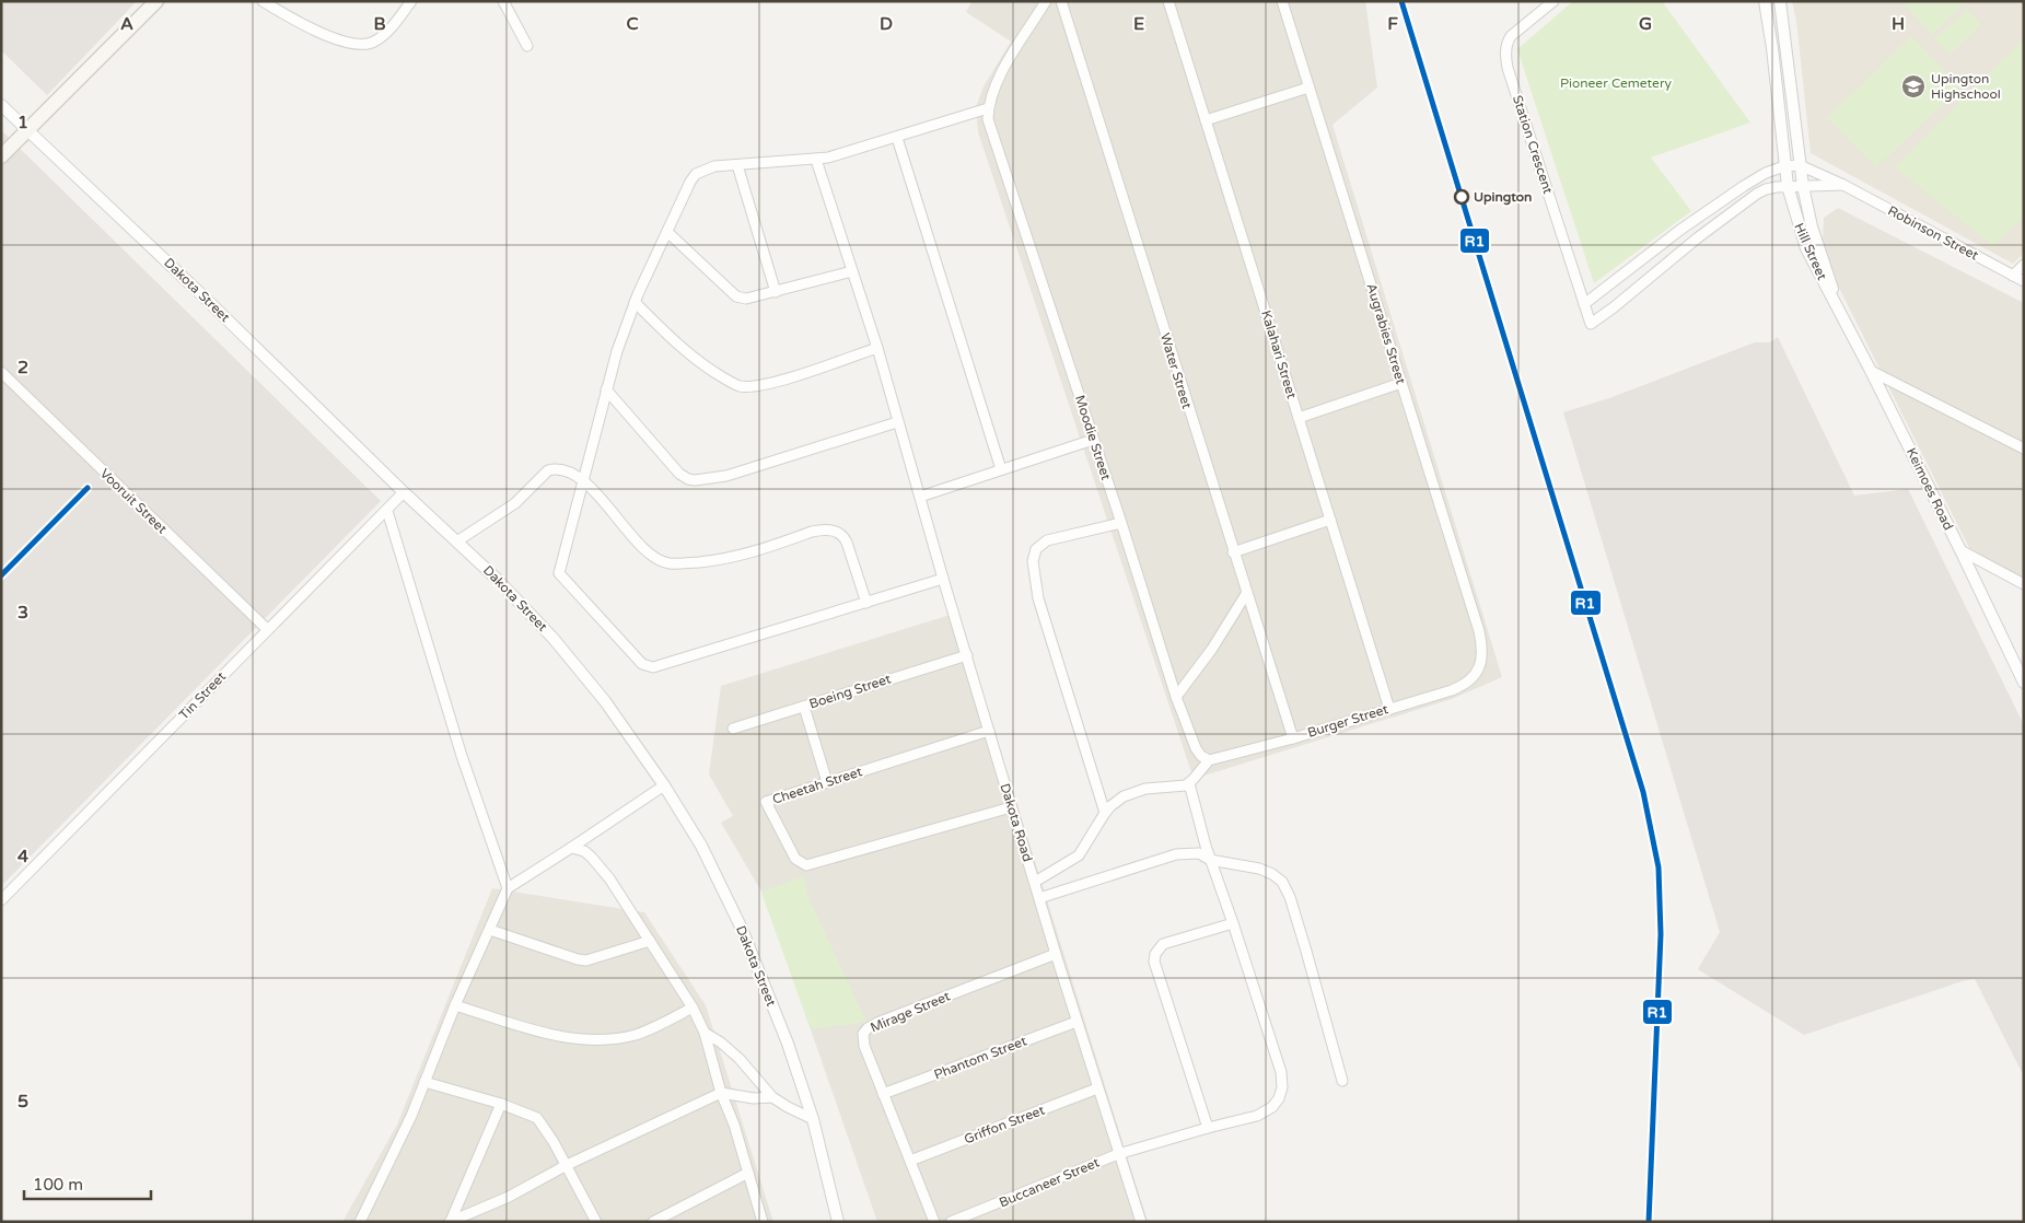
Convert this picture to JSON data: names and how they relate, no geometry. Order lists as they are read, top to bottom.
{
  "streets": {
    "street": [
      "Station Crescent",
      "Robinson Street",
      "Hill Street",
      "Dakota Street",
      "Augrabies Street",
      "Kalahari Street",
      "Water Street",
      "Moodie Street",
      "Keimoes Road",
      "Vooruit Street",
      "Boeing Street",
      "Tin Street",
      "Burger Street",
      "Cheetah Street",
      "Dakota Road",
      "Mirage Street",
      "Phantom Street",
      "Griffon Street",
      "Buccaneer Street"
    ]
  },
  "crossings": [
    ["Station Crescent", "Robinson Street"],
    ["Station Crescent", "Hill Street"],
    ["Robinson Street", "Hill Street"],
    ["Hill Street", "Keimoes Road"],
    ["Dakota Street", "Tin Street"],
    ["Augrabies Street", "Burger Street"],
    ["Kalahari Street", "Burger Street"],
    ["Water Street", "Burger Street"],
    ["Moodie Street", "Burger Street"],
    ["Vooruit Street", "Tin Street"],
    ["Boeing Street", "Dakota Road"],
    ["Cheetah Street", "Dakota Road"],
    ["Dakota Road", "Mirage Street"],
    ["Dakota Road", "Phantom Street"],
    ["Dakota Road", "Griffon Street"],
    ["Dakota Road", "Buccaneer Street"],
    ["Mirage Street", "Phantom Street"],
    ["Mirage Street", "Griffon Street"]
  ],
  "parks": ["Pioneer Cemetery"],
  "places": {
    "school or university": ["Upington Highschool"],
    "other": ["Upington"]
  },
  "lines": ["transit line R1"],
  "scale_bar": "100 m",
  "grid": {
    "columns": [
      "A",
      "B",
      "C",
      "D",
      "E",
      "F",
      "G",
      "H"
    ],
    "rows": [
      "1",
      "2",
      "3",
      "4",
      "5"
    ]
  }
}
